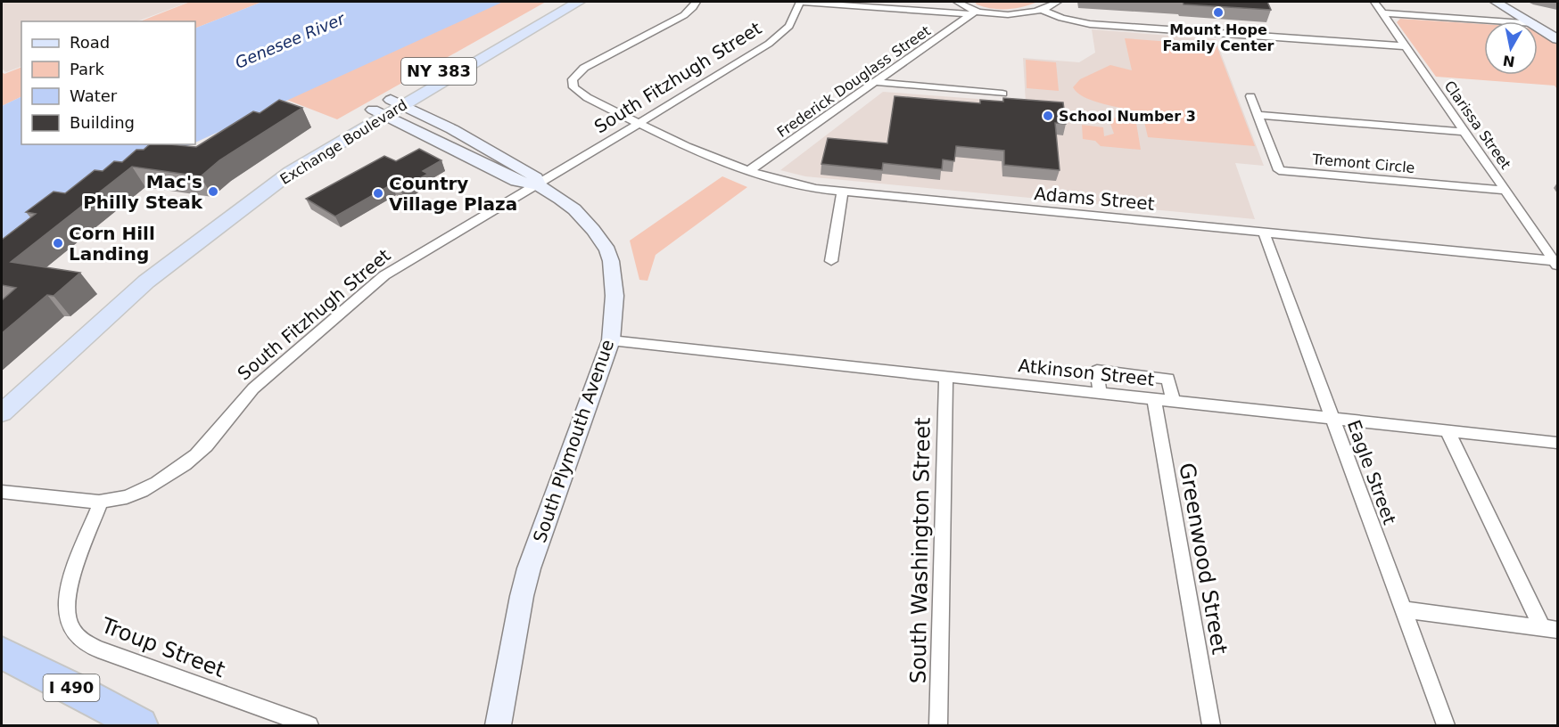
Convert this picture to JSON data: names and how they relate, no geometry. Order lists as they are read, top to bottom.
{
  "streets": {
    "highway": ["I 490"],
    "main road": ["NY 383", "Exchange Boulevard", "South Plymouth Avenue"],
    "street": [
      "South Fitzhugh Street",
      "Frederick Douglass Street",
      "Clarissa Street",
      "Tremont Circle",
      "Adams Street",
      "Atkinson Street",
      "Eagle Street",
      "South Washington Street",
      "Greenwood Street",
      "Troup Street"
    ]
  },
  "crossings": [
    ["South Fitzhugh Street", "Adams Street"],
    ["South Fitzhugh Street", "South Plymouth Avenue"],
    ["South Fitzhugh Street", "Troup Street"],
    ["Frederick Douglass Street", "Adams Street"],
    ["Clarissa Street", "Tremont Circle"],
    ["Clarissa Street", "Adams Street"],
    ["Exchange Boulevard", "South Plymouth Avenue"],
    ["Adams Street", "Eagle Street"],
    ["Atkinson Street", "South Plymouth Avenue"],
    ["Atkinson Street", "Eagle Street"],
    ["Atkinson Street", "South Washington Street"],
    ["Atkinson Street", "Greenwood Street"]
  ],
  "water": ["Genesee River"],
  "places": [
    "Mount Hope Family Center",
    "School Number 3",
    "Mac's Philly Steak",
    "Country Village Plaza",
    "Corn Hill Landing"
  ],
  "legend": [
    "Road",
    "Park",
    "Water",
    "Building"
  ],
  "north": "bottom"
}
